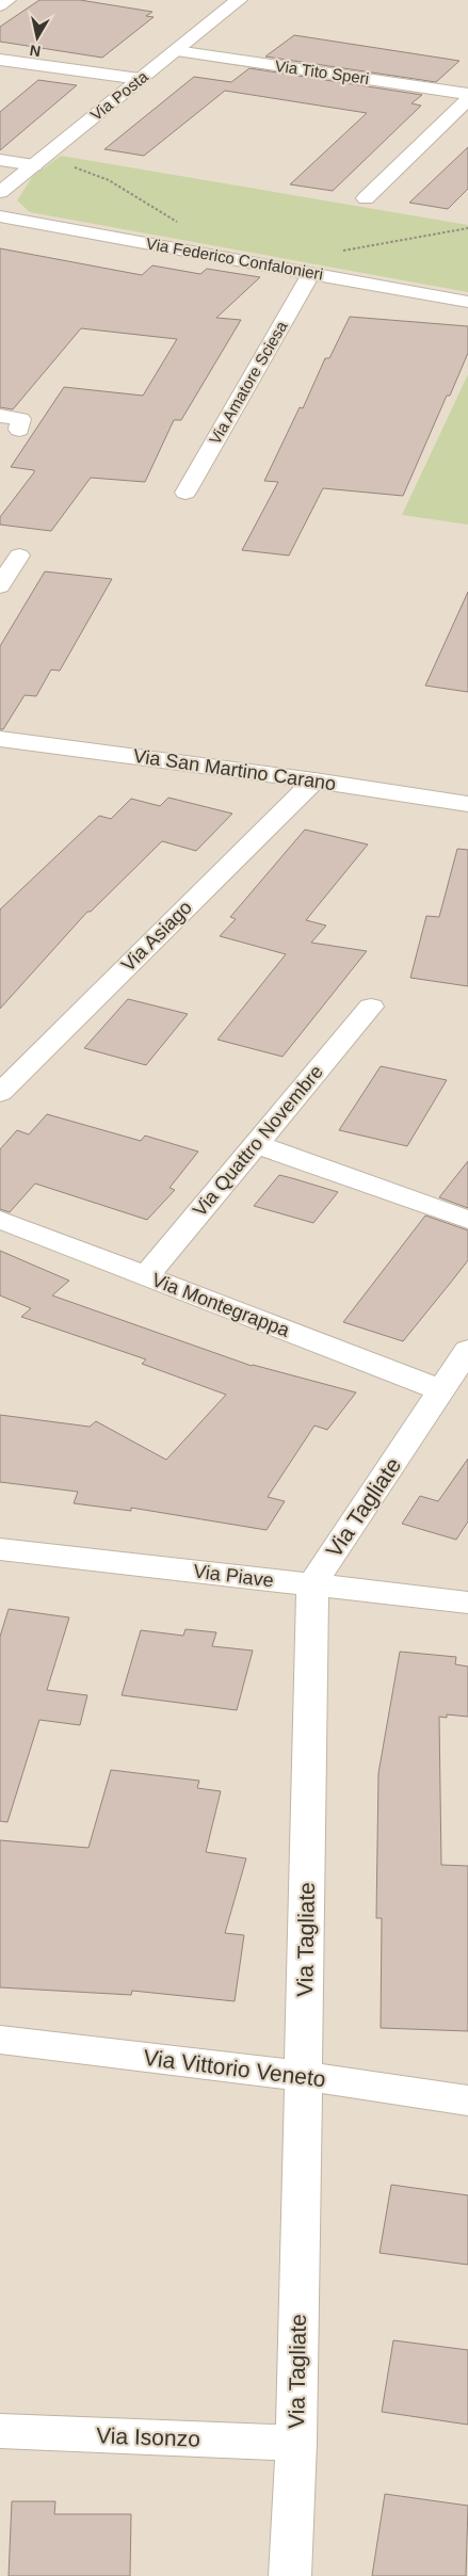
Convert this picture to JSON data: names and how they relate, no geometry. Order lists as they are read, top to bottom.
{
  "streets": {
    "street": [
      "Via Tito Speri",
      "Via Posta",
      "Via Federico Confalonieri",
      "Via Amatore Sciesa",
      "Via San Martino Carano",
      "Via Asiago",
      "Via Quattro Novembre",
      "Via Montegrappa",
      "Via Tagliate",
      "Via Piave",
      "Via Vittorio Veneto",
      "Via Isonzo"
    ]
  },
  "crossings": [
    ["Via Tito Speri", "Via Posta"],
    ["Via Federico Confalonieri", "Via Amatore Sciesa"],
    ["Via San Martino Carano", "Via Asiago"],
    ["Via Quattro Novembre", "Via Montegrappa"],
    ["Via Montegrappa", "Via Tagliate"],
    ["Via Tagliate", "Via Piave"],
    ["Via Tagliate", "Via Vittorio Veneto"],
    ["Via Tagliate", "Via Isonzo"]
  ],
  "north": "bottom"
}
